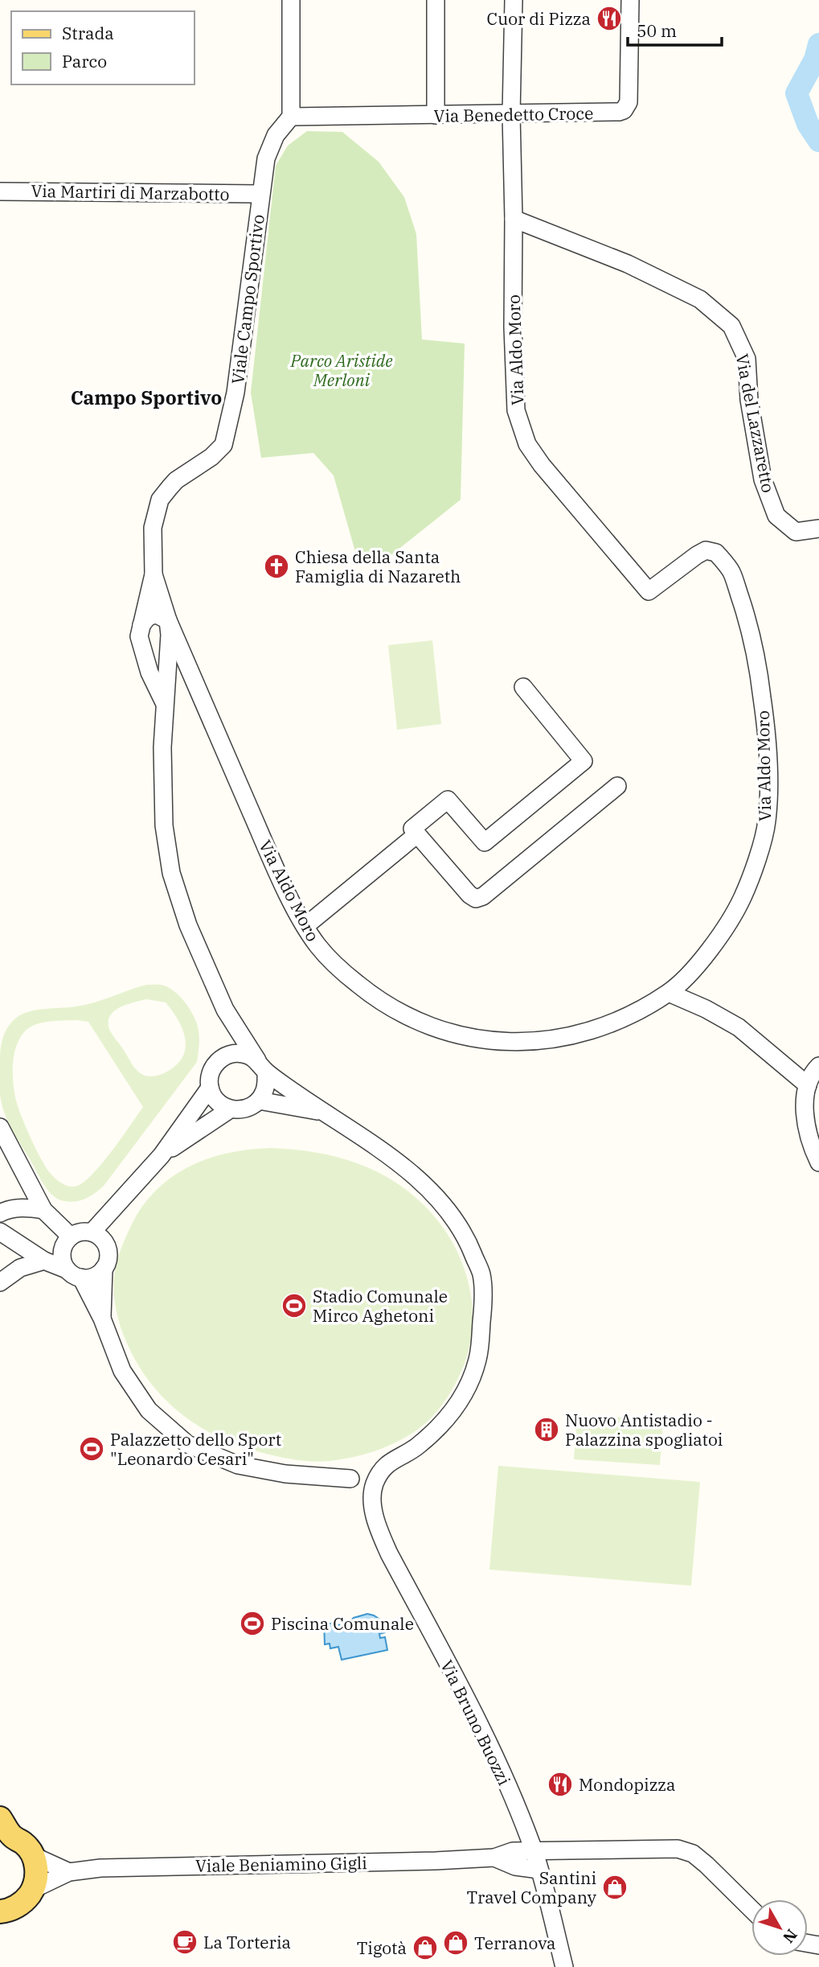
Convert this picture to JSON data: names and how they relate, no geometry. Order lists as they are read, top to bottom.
{
  "streets": {
    "street": [
      "Via Benedetto Croce",
      "Via Martiri di Marzabotto",
      "Viale Campo Sportivo",
      "Via Aldo Moro",
      "Via del Lazzaretto",
      "Via Bruno Buozzi",
      "Viale Beniamino Gigli"
    ]
  },
  "crossings": [
    ["Via Benedetto Croce", "Viale Campo Sportivo"],
    ["Via Benedetto Croce", "Via Aldo Moro"],
    ["Via Martiri di Marzabotto", "Viale Campo Sportivo"],
    ["Viale Campo Sportivo", "Via Aldo Moro"],
    ["Via Aldo Moro", "Via del Lazzaretto"],
    ["Via Bruno Buozzi", "Viale Beniamino Gigli"]
  ],
  "districts": ["Campo Sportivo"],
  "parks": ["Parco Aristide Merloni"],
  "places": {
    "restaurant": ["Cuor di Pizza", "Mondopizza"],
    "church": ["Chiesa della Santa Famiglia di Nazareth"],
    "sports": ["Stadio Comunale Mirco Aghetoni", "Palazzetto dello Sport \"Leonardo Cesari\"", "Piscina Comunale"],
    "building": ["Nuovo Antistadio - Palazzina spogliatoi"],
    "shop": ["Santini Travel Company", "Terranova", "Tigotà"],
    "cafe": ["La Torteria"]
  },
  "legend": ["Strada", "Parco"],
  "scale_bar": "50 m",
  "north": "bottom right"
}
